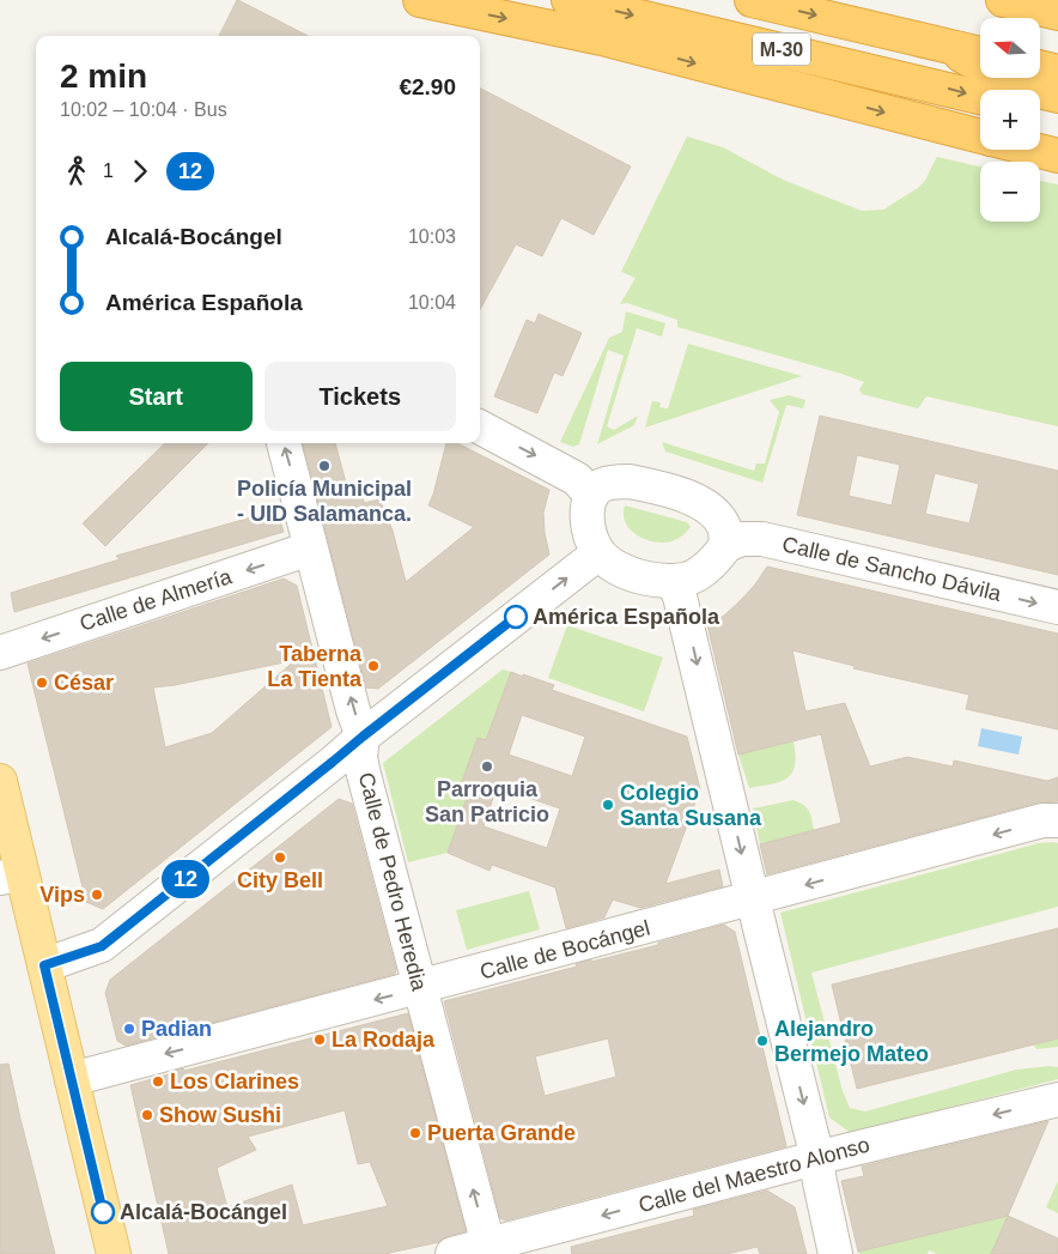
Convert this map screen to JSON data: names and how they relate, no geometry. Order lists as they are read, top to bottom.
{
  "streets": {
    "highway": ["M-30"],
    "street": [
      "Calle de Sancho Dávila",
      "Calle de Almería",
      "Calle de Pedro Heredia",
      "Calle de Bocángel",
      "Calle del Maestro Alonso"
    ]
  },
  "crossings": [
    ["Calle de Almería", "Calle de Pedro Heredia"],
    ["Calle de Pedro Heredia", "Calle de Bocángel"],
    ["Calle de Pedro Heredia", "Calle del Maestro Alonso"]
  ],
  "one_way": ["Calle de Sancho Dávila", "Calle de Pedro Heredia", "Calle del Maestro Alonso"],
  "places": [
    "Policía Municipal - UID Salamanca.",
    "América Española",
    "Taberna La Tienta",
    "César",
    "Parroquia San Patricio",
    "Colegio Santa Susana",
    "City Bell",
    "Vips",
    "Padian",
    "La Rodaja",
    "Alejandro Bermejo Mateo",
    "Los Clarines",
    "Show Sushi",
    "Puerta Grande",
    "Alcalá-Bocángel"
  ],
  "lines": ["bus line 12"],
  "north": "left",
  "page": {
    "on_map": "12",
    "map_buttons": ["+", "−"],
    "heading": ["2 min", "10:02 – 10:04 · Bus", "€2.90"],
    "legs": ["1", "12"],
    "list": [
      {
        "name": "Alcalá-Bocángel",
        "value": "10:03"
      },
      {
        "name": "América Española",
        "value": "10:04"
      }
    ],
    "buttons": ["Start", "Tickets"]
  }
}
